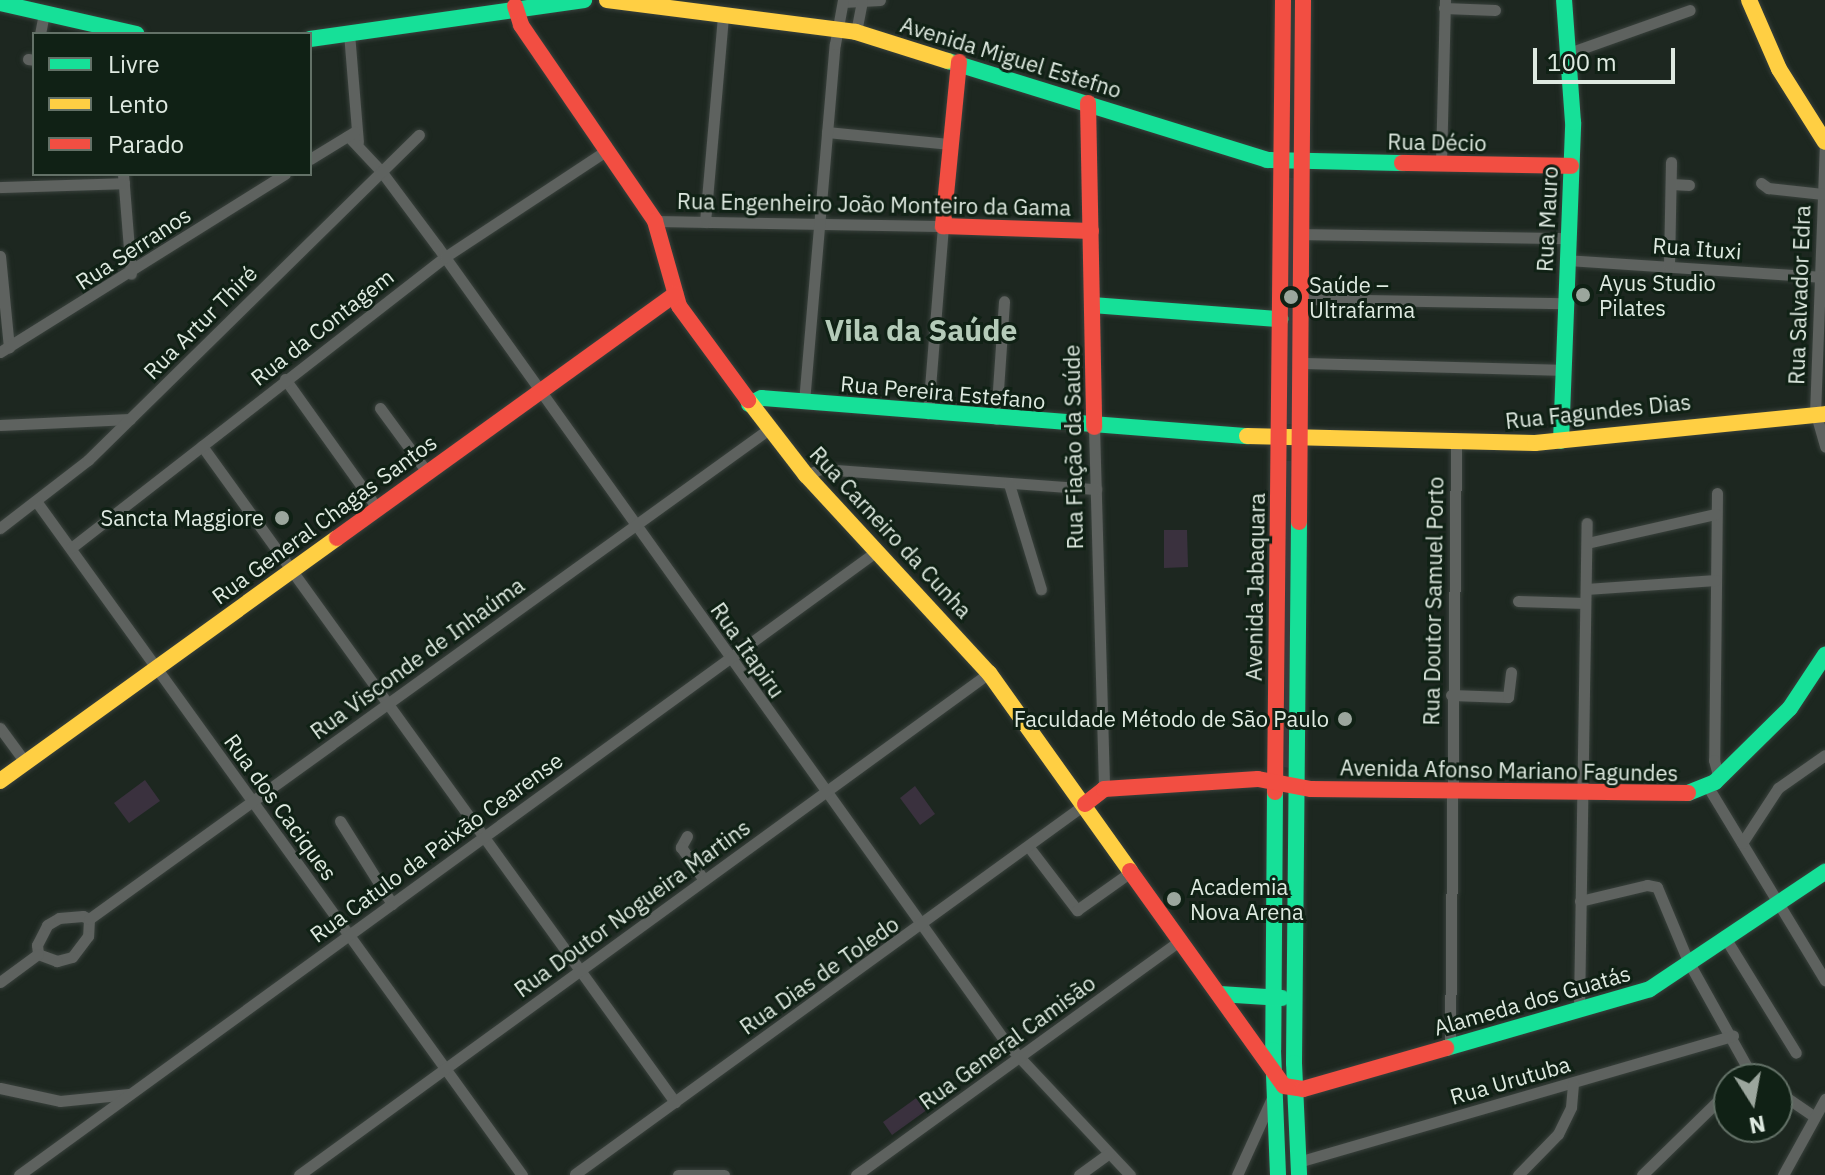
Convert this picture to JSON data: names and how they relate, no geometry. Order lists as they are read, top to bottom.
{
  "streets": {
    "street": [
      "Avenida Miguel Estefno",
      "Rua Décio",
      "Rua Engenheiro João Monteiro da Gama",
      "Rua Mauro",
      "Rua Serranos",
      "Rua Ituxi",
      "Rua Salvador Edra",
      "Rua Artur Thiré",
      "Rua da Contagem",
      "Rua Pereira Estefano",
      "Rua Fagundes Dias",
      "Rua Fiação da Saúde",
      "Rua General Chagas Santos",
      "Rua Carneiro da Cunha",
      "Avenida Jabaquara",
      "Rua Doutor Samuel Porto",
      "Rua Itapiru",
      "Rua Visconde de Inhaúma",
      "Avenida Afonso Mariano Fagundes",
      "Rua dos Caciques",
      "Rua Catulo da Paixão Cearense",
      "Rua Doutor Nogueira Martins",
      "Rua Dias de Toledo",
      "Alameda dos Guatás",
      "Rua General Camisão",
      "Rua Urutuba"
    ]
  },
  "crossings": [
    ["Avenida Miguel Estefno", "Rua Décio"],
    ["Avenida Miguel Estefno", "Rua Fiação da Saúde"],
    ["Avenida Miguel Estefno", "Avenida Jabaquara"],
    ["Rua Décio", "Rua Mauro"],
    ["Rua Décio", "Avenida Jabaquara"],
    ["Rua Engenheiro João Monteiro da Gama", "Rua Fiação da Saúde"],
    ["Rua Engenheiro João Monteiro da Gama", "Rua Carneiro da Cunha"],
    ["Rua Mauro", "Rua Ituxi"],
    ["Rua Mauro", "Rua Fagundes Dias"],
    ["Rua Ituxi", "Rua Salvador Edra"],
    ["Rua Salvador Edra", "Rua Fagundes Dias"],
    ["Rua Artur Thiré", "Rua Itapiru"],
    ["Rua Artur Thiré", "Rua dos Caciques"],
    ["Rua da Contagem", "Rua Carneiro da Cunha"],
    ["Rua da Contagem", "Rua Itapiru"],
    ["Rua da Contagem", "Rua dos Caciques"],
    ["Rua Pereira Estefano", "Rua Fagundes Dias"],
    ["Rua Pereira Estefano", "Rua Fiação da Saúde"],
    ["Rua Pereira Estefano", "Rua Carneiro da Cunha"],
    ["Rua Pereira Estefano", "Avenida Jabaquara"],
    ["Rua Fagundes Dias", "Avenida Jabaquara"],
    ["Rua Fagundes Dias", "Rua Doutor Samuel Porto"],
    ["Rua Fiação da Saúde", "Rua Carneiro da Cunha"],
    ["Rua Fiação da Saúde", "Avenida Afonso Mariano Fagundes"],
    ["Rua Fiação da Saúde", "Rua Dias de Toledo"],
    ["Rua General Chagas Santos", "Rua Carneiro da Cunha"],
    ["Rua General Chagas Santos", "Rua Itapiru"],
    ["Rua General Chagas Santos", "Rua dos Caciques"],
    ["Rua Carneiro da Cunha", "Avenida Jabaquara"],
    ["Rua Carneiro da Cunha", "Rua Visconde de Inhaúma"],
    ["Rua Carneiro da Cunha", "Avenida Afonso Mariano Fagundes"],
    ["Rua Carneiro da Cunha", "Rua Catulo da Paixão Cearense"],
    ["Rua Carneiro da Cunha", "Rua Doutor Nogueira Martins"],
    ["Rua Carneiro da Cunha", "Rua Dias de Toledo"],
    ["Rua Carneiro da Cunha", "Rua General Camisão"],
    ["Avenida Jabaquara", "Avenida Afonso Mariano Fagundes"],
    ["Avenida Jabaquara", "Alameda dos Guatás"],
    ["Avenida Jabaquara", "Rua Urutuba"],
    ["Rua Doutor Samuel Porto", "Avenida Afonso Mariano Fagundes"],
    ["Rua Doutor Samuel Porto", "Alameda dos Guatás"],
    ["Rua Itapiru", "Rua Visconde de Inhaúma"],
    ["Rua Itapiru", "Rua Catulo da Paixão Cearense"],
    ["Rua Itapiru", "Rua Doutor Nogueira Martins"],
    ["Rua Itapiru", "Rua Dias de Toledo"],
    ["Rua Itapiru", "Rua General Camisão"],
    ["Rua Visconde de Inhaúma", "Rua dos Caciques"],
    ["Avenida Afonso Mariano Fagundes", "Rua Dias de Toledo"],
    ["Rua dos Caciques", "Rua Catulo da Paixão Cearense"],
    ["Rua dos Caciques", "Rua Doutor Nogueira Martins"]
  ],
  "districts": ["Vila da Saúde"],
  "places": [
    "Ayus Studio Pilates",
    "Saúde – Ultrafarma",
    "Sancta Maggiore",
    "Faculdade Método de São Paulo",
    "Academia Nova Arena"
  ],
  "legend": ["Livre", "Lento", "Parado"],
  "scale_bar": "100 m",
  "north": "bottom"
}
